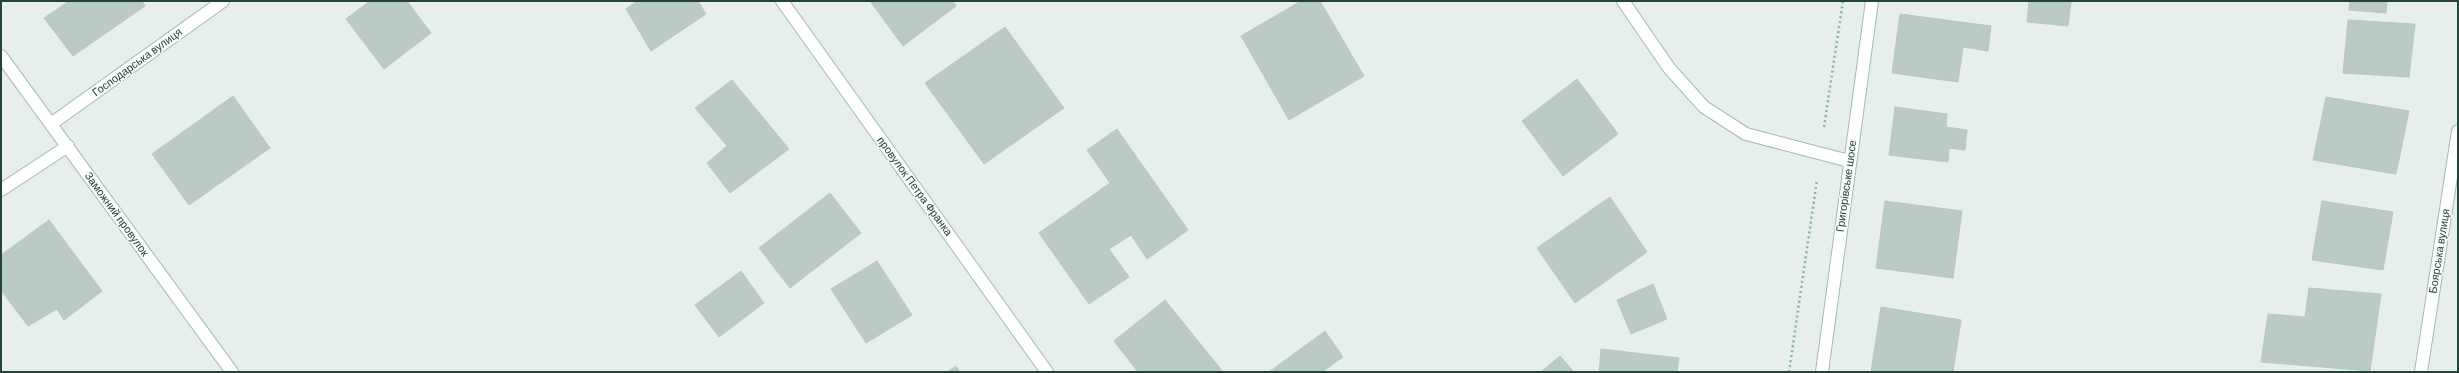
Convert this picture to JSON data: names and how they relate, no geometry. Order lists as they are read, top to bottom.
{
  "streets": {
    "street": [
      "Господарська вулиця",
      "провулок Петра Франка",
      "Григорівське шосе",
      "Заможний провулок",
      "Боярська вулиця"
    ]
  },
  "crossings": [
    ["Господарська вулиця", "Заможний провулок"]
  ]
}
